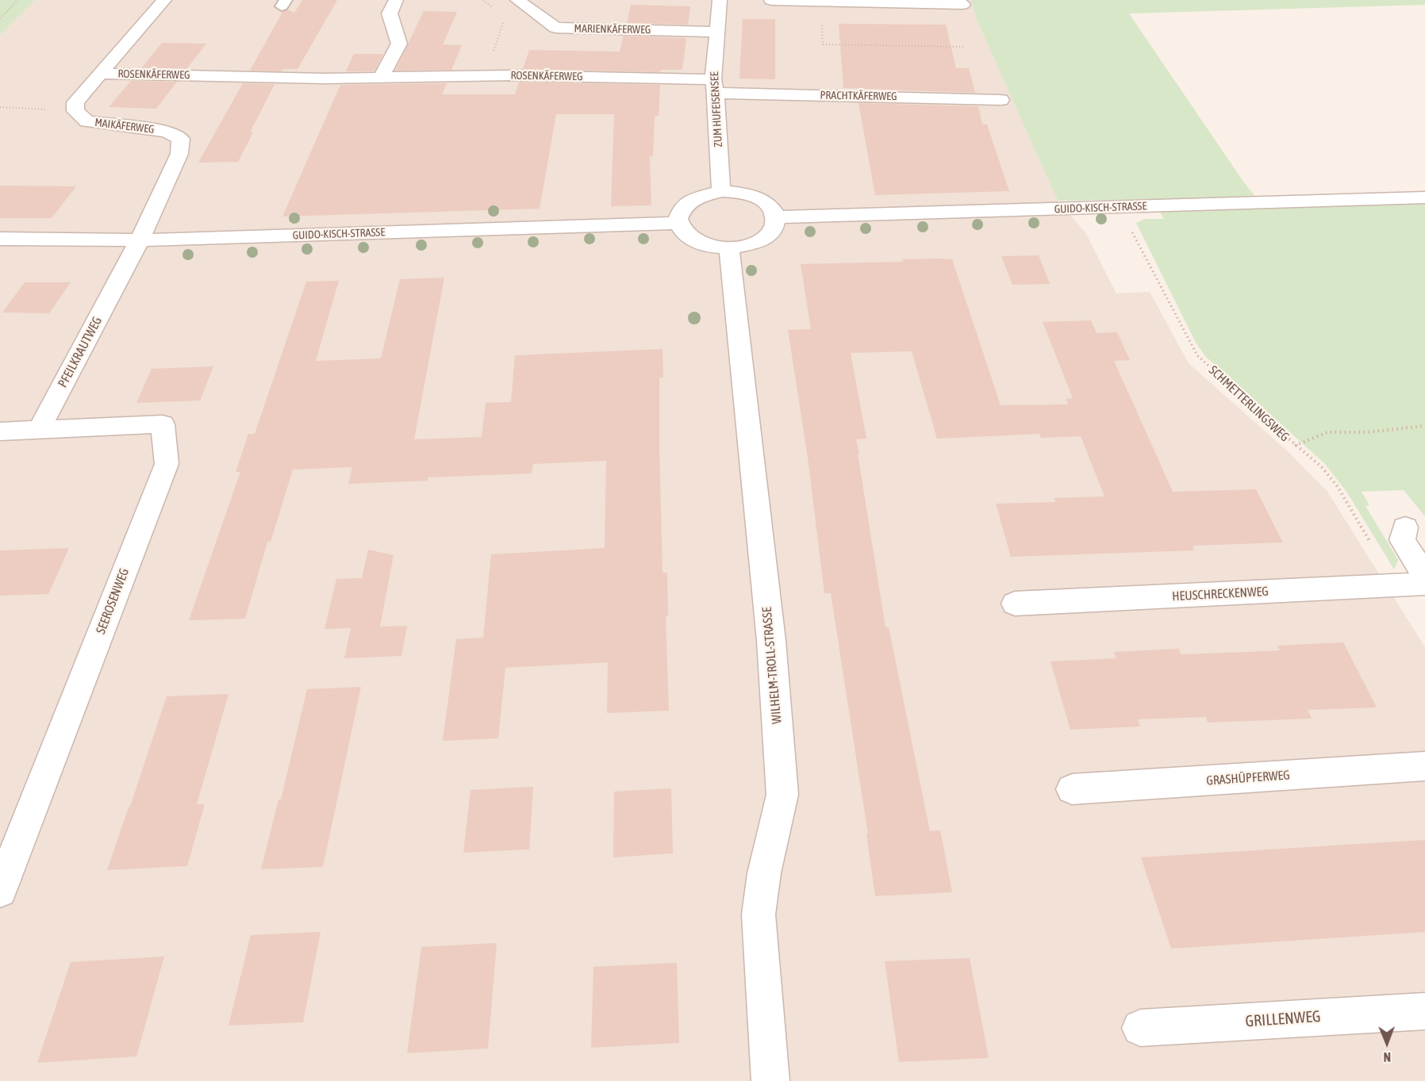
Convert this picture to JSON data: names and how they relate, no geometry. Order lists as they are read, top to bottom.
{
  "streets": {
    "street": [
      "MARIENKÄFERWEG",
      "ROSENKÄFERWEG",
      "PRACHTKÄFERWEG",
      "ZUM HUFEISENSEE",
      "MAIKÄFERWEG",
      "GUIDO-KISCH-STRASSE",
      "PFEILKRAUTWEG",
      "HEUSCHRECKENWEG",
      "SEEROSENWEG",
      "WILHELM-TROLL-STRASSE",
      "GRASHÜPFERWEG",
      "GRILLENWEG"
    ],
    "path": ["SCHMETTERLINGSWEG"]
  },
  "crossings": [
    ["MARIENKÄFERWEG", "ZUM HUFEISENSEE"],
    ["ROSENKÄFERWEG", "PRACHTKÄFERWEG"],
    ["ROSENKÄFERWEG", "ZUM HUFEISENSEE"],
    ["PRACHTKÄFERWEG", "ZUM HUFEISENSEE"],
    ["ZUM HUFEISENSEE", "GUIDO-KISCH-STRASSE"],
    ["ZUM HUFEISENSEE", "WILHELM-TROLL-STRASSE"],
    ["MAIKÄFERWEG", "GUIDO-KISCH-STRASSE"],
    ["MAIKÄFERWEG", "PFEILKRAUTWEG"],
    ["GUIDO-KISCH-STRASSE", "PFEILKRAUTWEG"],
    ["GUIDO-KISCH-STRASSE", "SCHMETTERLINGSWEG"],
    ["GUIDO-KISCH-STRASSE", "WILHELM-TROLL-STRASSE"],
    ["PFEILKRAUTWEG", "SEEROSENWEG"],
    ["SCHMETTERLINGSWEG", "HEUSCHRECKENWEG"]
  ],
  "north": "bottom"
}
